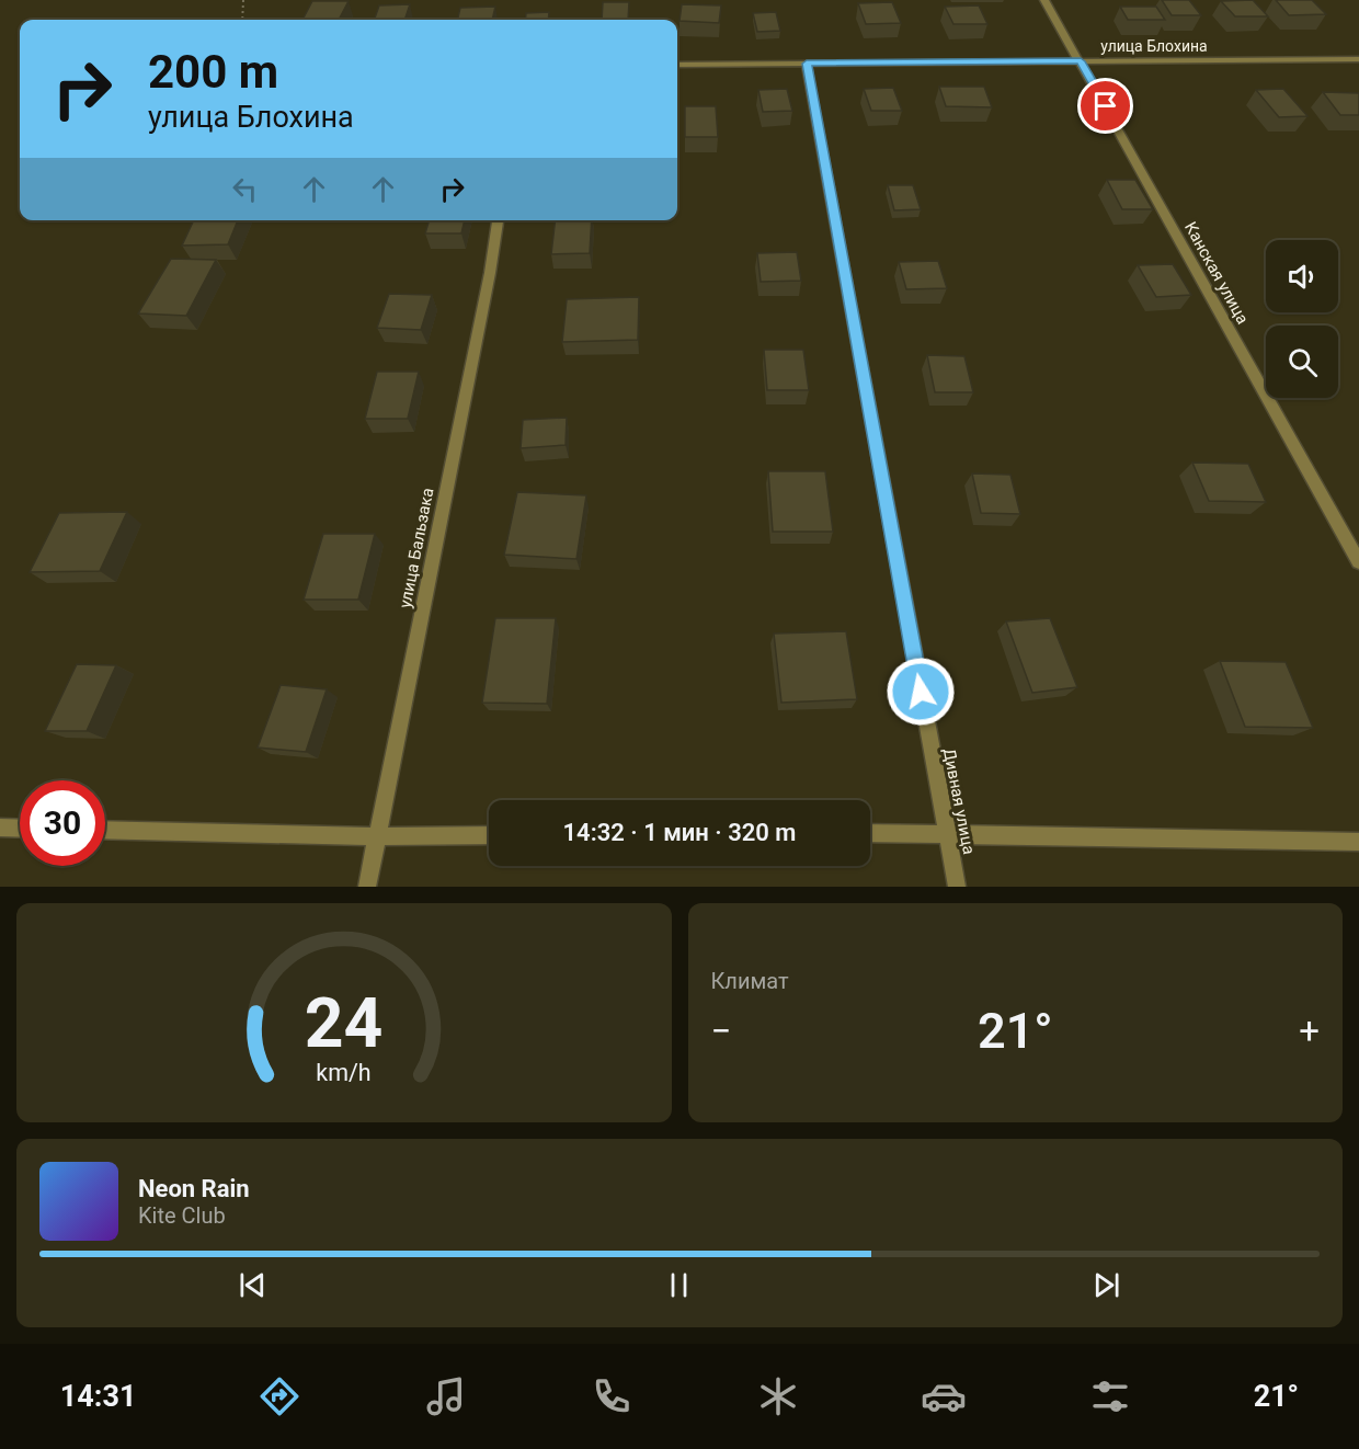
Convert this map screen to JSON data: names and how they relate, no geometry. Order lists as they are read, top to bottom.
{
  "streets": {
    "street": [
      "улица Блохина",
      "Канская улица",
      "улица Бальзака",
      "Дивная улица"
    ]
  },
  "crossings": [
    ["улица Блохина", "Канская улица"],
    ["улица Блохина", "Дивная улица"]
  ],
  "page": {
    "turn": ["200 m", "улица Блохина"],
    "limit": "30",
    "trip": "14:32 · 1 мин · 320 m",
    "tile": "Климат",
    "heat": ["−", "21°", "+"],
    "song": ["Neon Rain", "Kite Club"],
    "tabs": ["14:31", "21°"],
    "gauge": ["24", "km/h"]
  }
}
